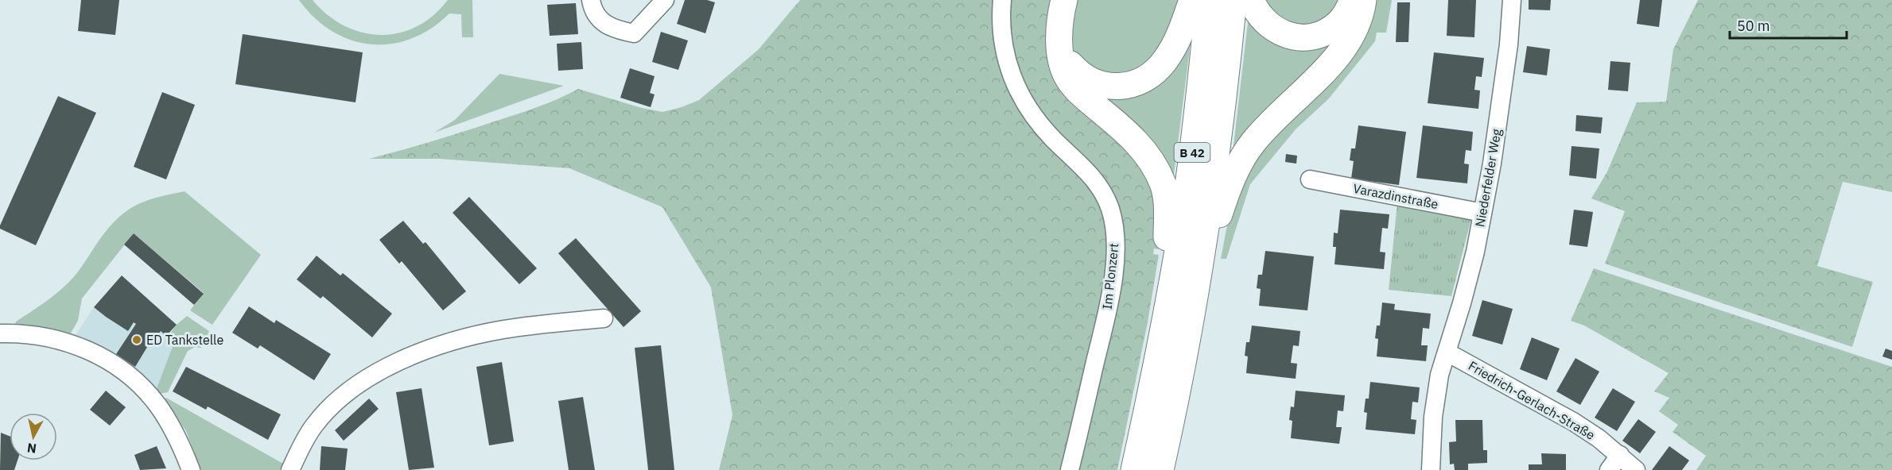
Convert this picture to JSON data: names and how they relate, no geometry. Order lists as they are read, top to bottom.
{
  "streets": {
    "highway": ["B 42"],
    "street": [
      "Niederfelder Weg",
      "Varazdinstraße",
      "Im Plonzert",
      "Friedrich-Gerlach-Straße"
    ]
  },
  "crossings": [
    ["Niederfelder Weg", "Varazdinstraße"],
    ["Niederfelder Weg", "Friedrich-Gerlach-Straße"]
  ],
  "places": ["ED Tankstelle"],
  "scale_bar": "50 m",
  "north": "bottom"
}
